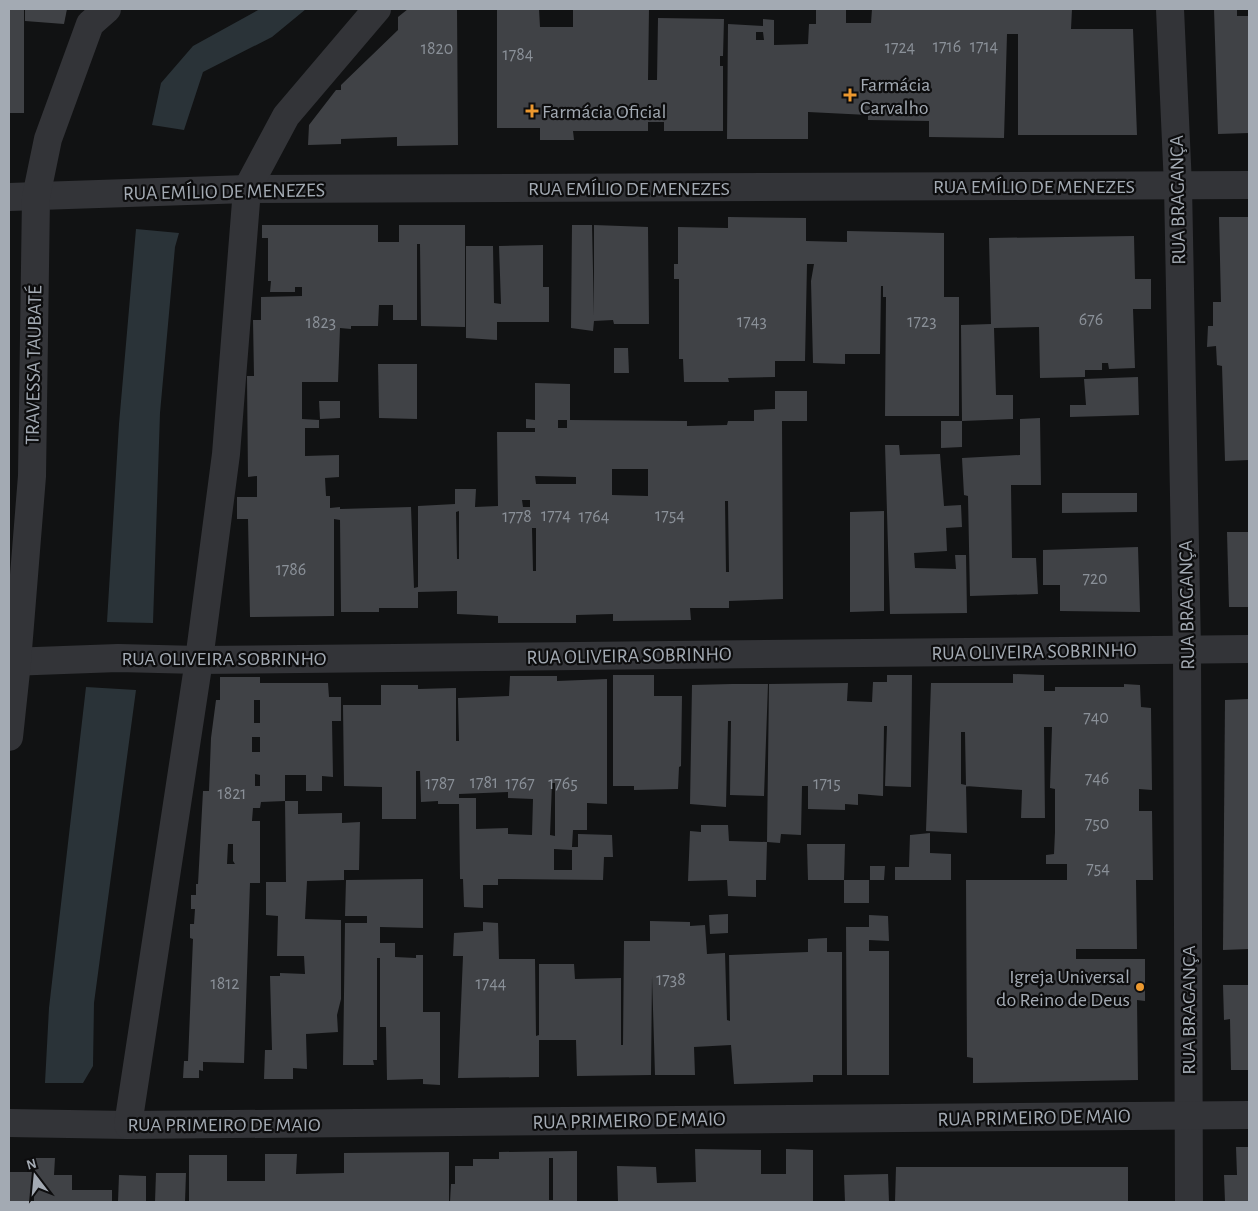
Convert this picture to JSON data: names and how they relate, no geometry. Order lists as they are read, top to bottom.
{
  "streets": {
    "street": [
      "RUA EMÍLIO DE MENEZES",
      "RUA BRAGANÇA",
      "TRAVESSA TAUBATÉ",
      "RUA OLIVEIRA SOBRINHO",
      "RUA PRIMEIRO DE MAIO"
    ]
  },
  "crossings": [
    ["RUA EMÍLIO DE MENEZES", "RUA BRAGANÇA"],
    ["RUA EMÍLIO DE MENEZES", "TRAVESSA TAUBATÉ"],
    ["RUA BRAGANÇA", "RUA OLIVEIRA SOBRINHO"],
    ["RUA BRAGANÇA", "RUA PRIMEIRO DE MAIO"],
    ["TRAVESSA TAUBATÉ", "RUA OLIVEIRA SOBRINHO"]
  ],
  "places": {
    "health": ["Farmácia Carvalho", "Farmácia Oficial"],
    "other": ["Igreja Universal do Reino de Deus"]
  },
  "house_numbers": [
    "1716",
    "1714",
    "1724",
    "1820",
    "1784",
    "676",
    "1743",
    "1723",
    "1823",
    "1774",
    "1754",
    "1778",
    "1764",
    "1786",
    "720",
    "740",
    "746",
    "1781",
    "1787",
    "1767",
    "1765",
    "1715",
    "1821",
    "750",
    "754",
    "1738",
    "1812",
    "1744"
  ],
  "north": "top"
}
